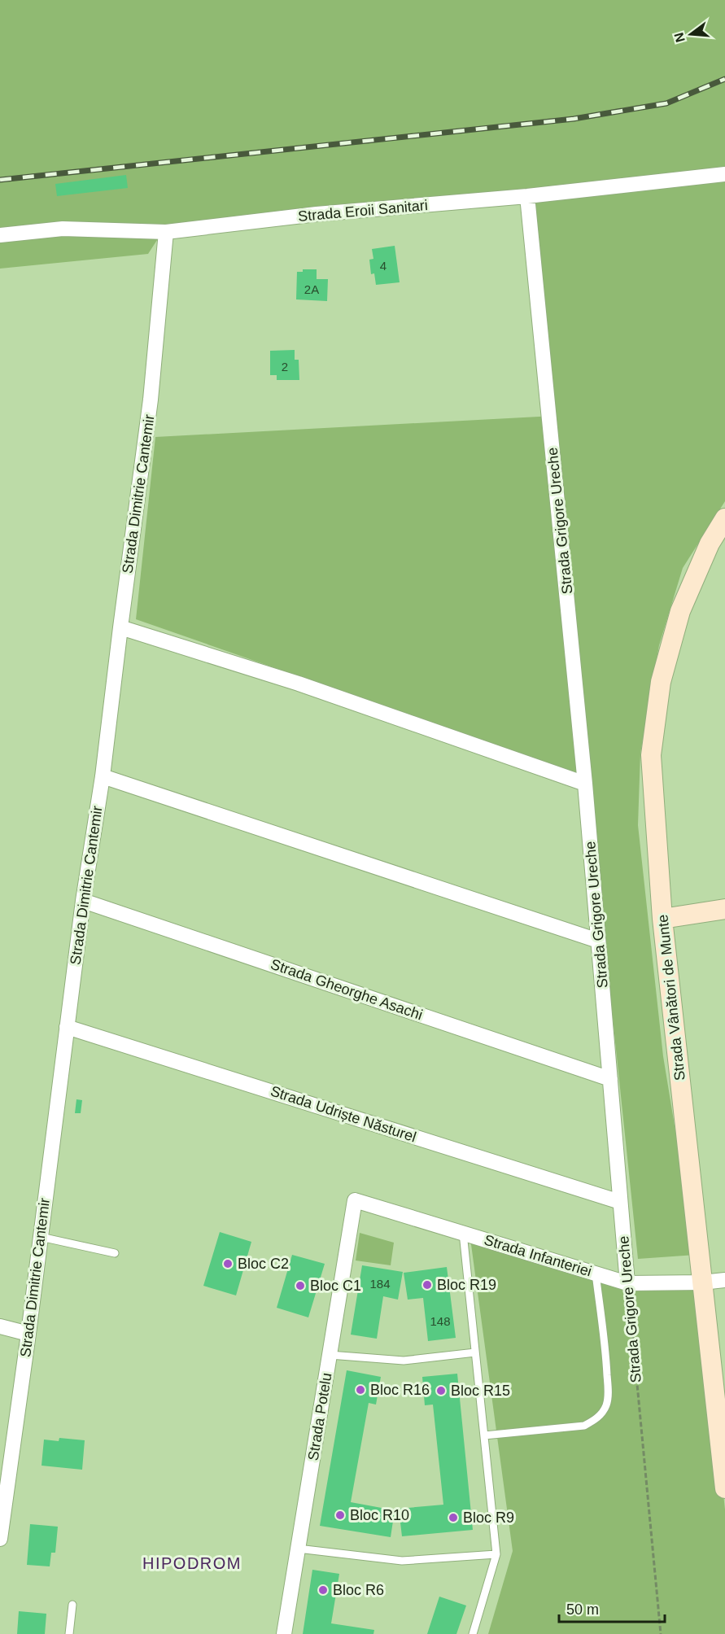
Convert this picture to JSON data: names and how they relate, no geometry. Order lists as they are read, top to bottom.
{
  "streets": {
    "street": [
      "Strada Eroii Sanitari",
      "Strada Dimitrie Cantemir",
      "Strada Grigore Ureche",
      "Strada Gheorghe Asachi",
      "Strada Vânători de Munte",
      "Strada Udriște Năsturel",
      "Strada Infanteriei",
      "Strada Potelu"
    ]
  },
  "crossings": [
    ["Strada Eroii Sanitari", "Strada Dimitrie Cantemir"],
    ["Strada Eroii Sanitari", "Strada Grigore Ureche"],
    ["Strada Dimitrie Cantemir", "Strada Gheorghe Asachi"],
    ["Strada Dimitrie Cantemir", "Strada Udriște Năsturel"],
    ["Strada Grigore Ureche", "Strada Gheorghe Asachi"],
    ["Strada Grigore Ureche", "Strada Udriște Năsturel"],
    ["Strada Grigore Ureche", "Strada Infanteriei"],
    ["Strada Vânători de Munte", "Strada Infanteriei"],
    ["Strada Infanteriei", "Strada Potelu"]
  ],
  "districts": ["HIPODROM"],
  "places": [
    "Bloc C2",
    "Bloc R19",
    "Bloc C1",
    "Bloc R16",
    "Bloc R15",
    "Bloc R10",
    "Bloc R9",
    "Bloc R6"
  ],
  "house_numbers": [
    "4",
    "2A",
    "2",
    "184",
    "148"
  ],
  "scale_bar": "50 m",
  "north": "left"
}
